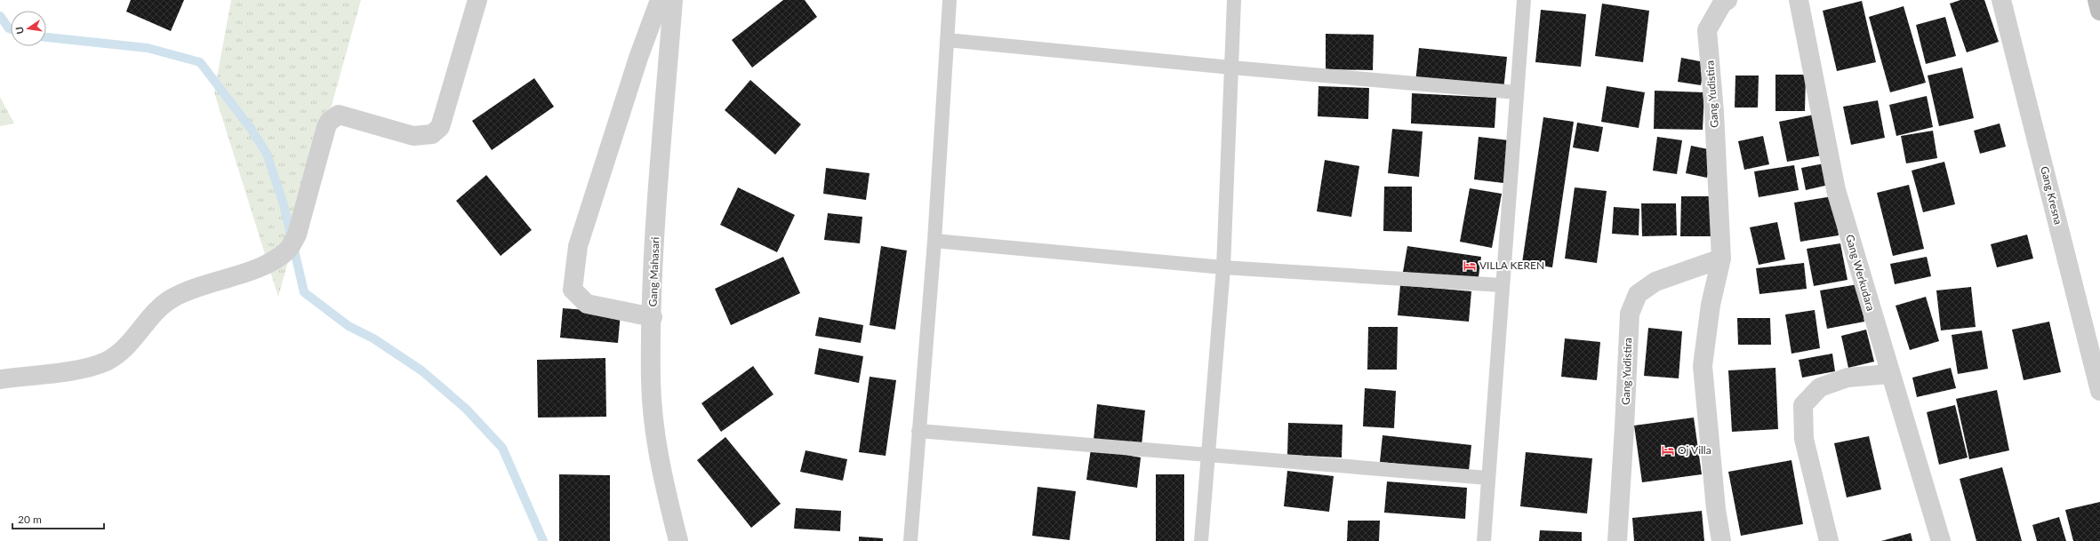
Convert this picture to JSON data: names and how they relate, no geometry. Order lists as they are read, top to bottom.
{
  "streets": {
    "street": [
      "Gang Yudistira",
      "Gang Kresna",
      "Gang Mahasari",
      "Gang Werkudara"
    ]
  },
  "places": {
    "hotel": ["VILLA KEREN", "Oj Villa"]
  },
  "scale_bar": "20 m",
  "north": "left"
}
